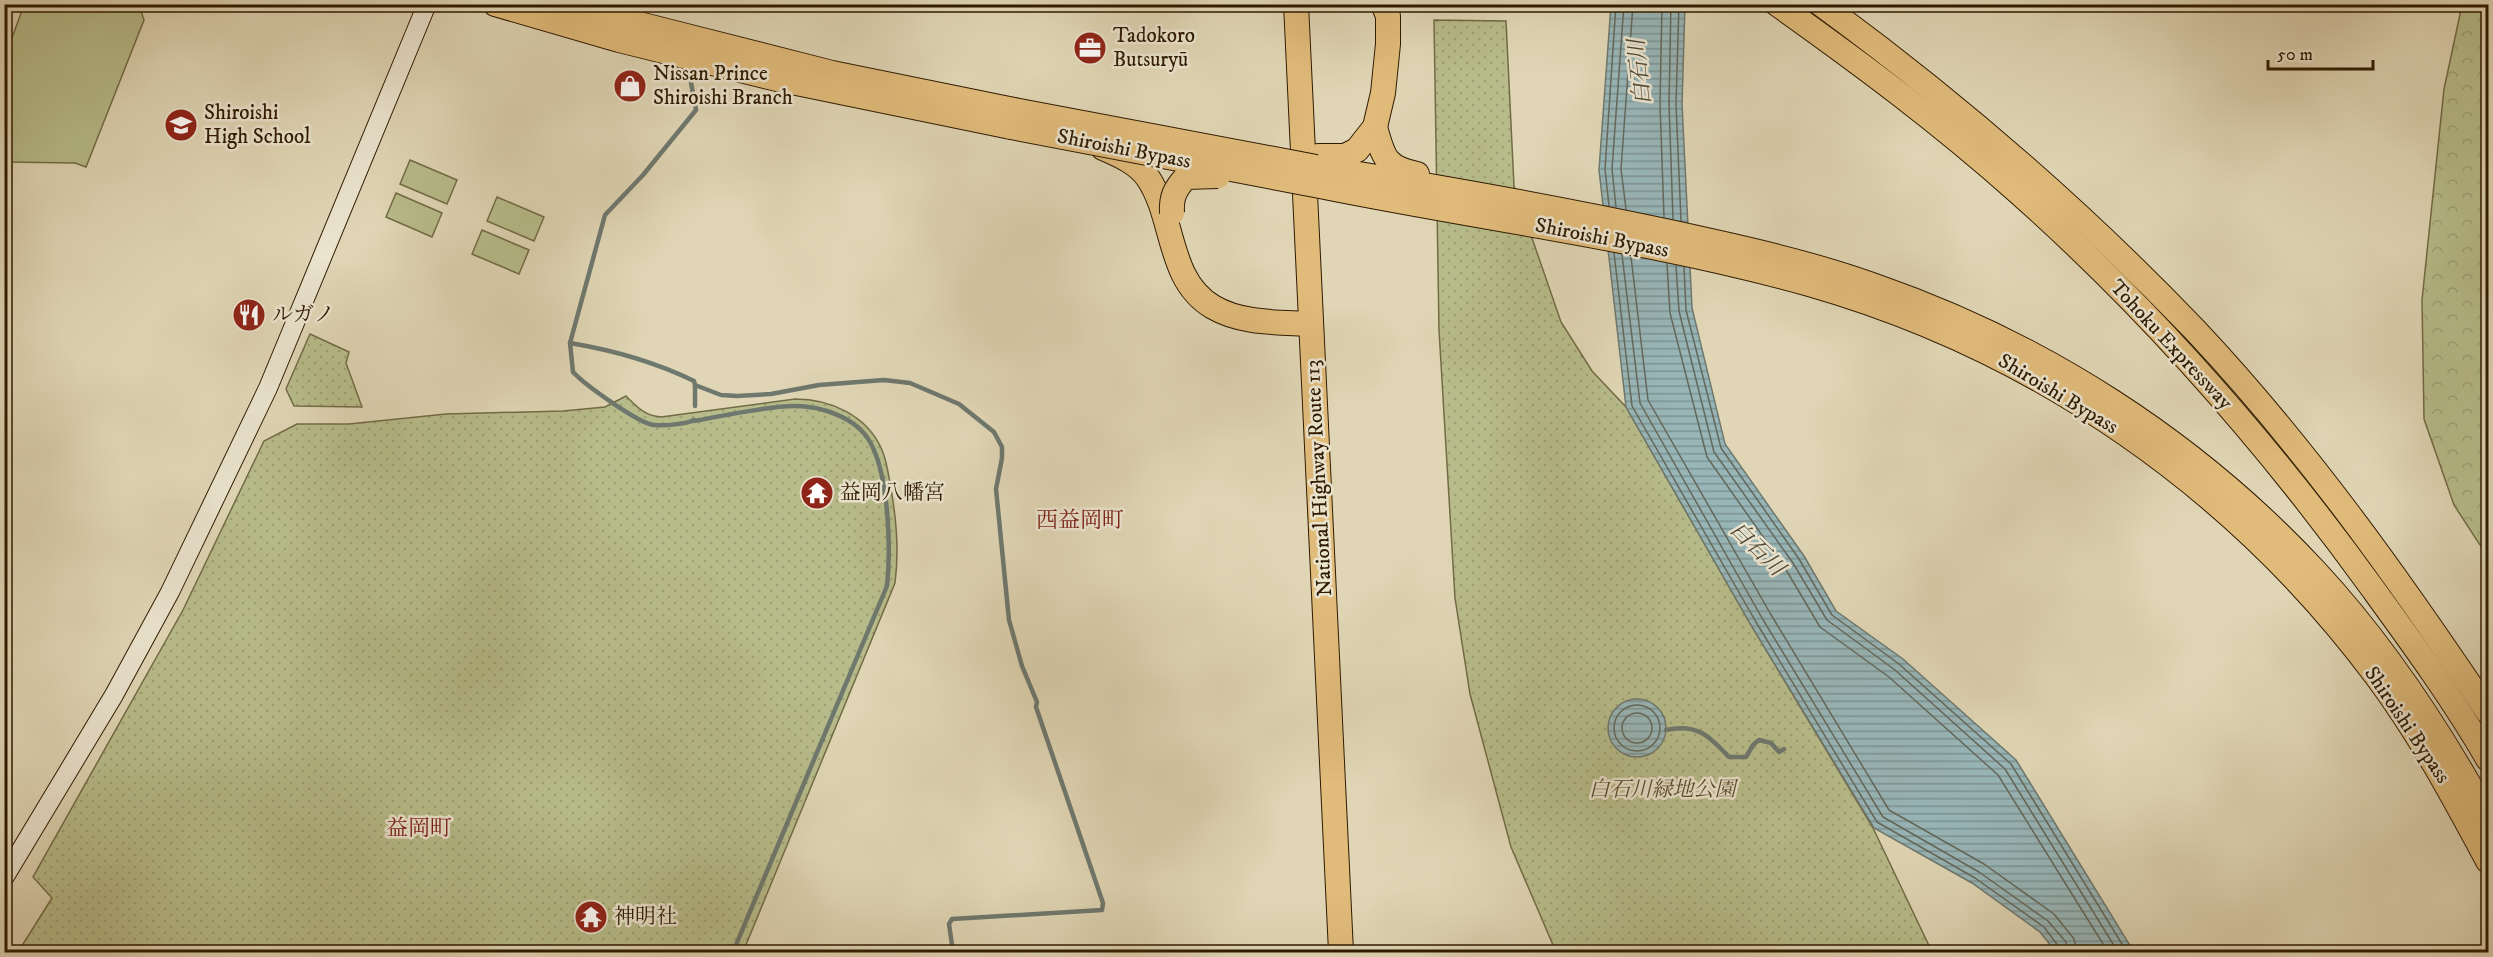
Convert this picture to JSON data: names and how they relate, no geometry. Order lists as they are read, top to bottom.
{
  "streets": {
    "highway": ["Shiroishi Bypass", "Tohoku Expressway", "National Highway Route 113"]
  },
  "districts": ["西益岡町", "益岡町"],
  "water": ["白石川"],
  "parks": ["白石川緑地公園"],
  "places": {
    "office": ["Tadokoro Butsuryū"],
    "shop": ["Nissan Prince Shiroishi Branch"],
    "school or university": ["Shiroishi High School"],
    "restaurant": ["ルガノ"],
    "temple": ["益岡八幡宮", "神明社"]
  },
  "scale_bar": "50 m"
}
